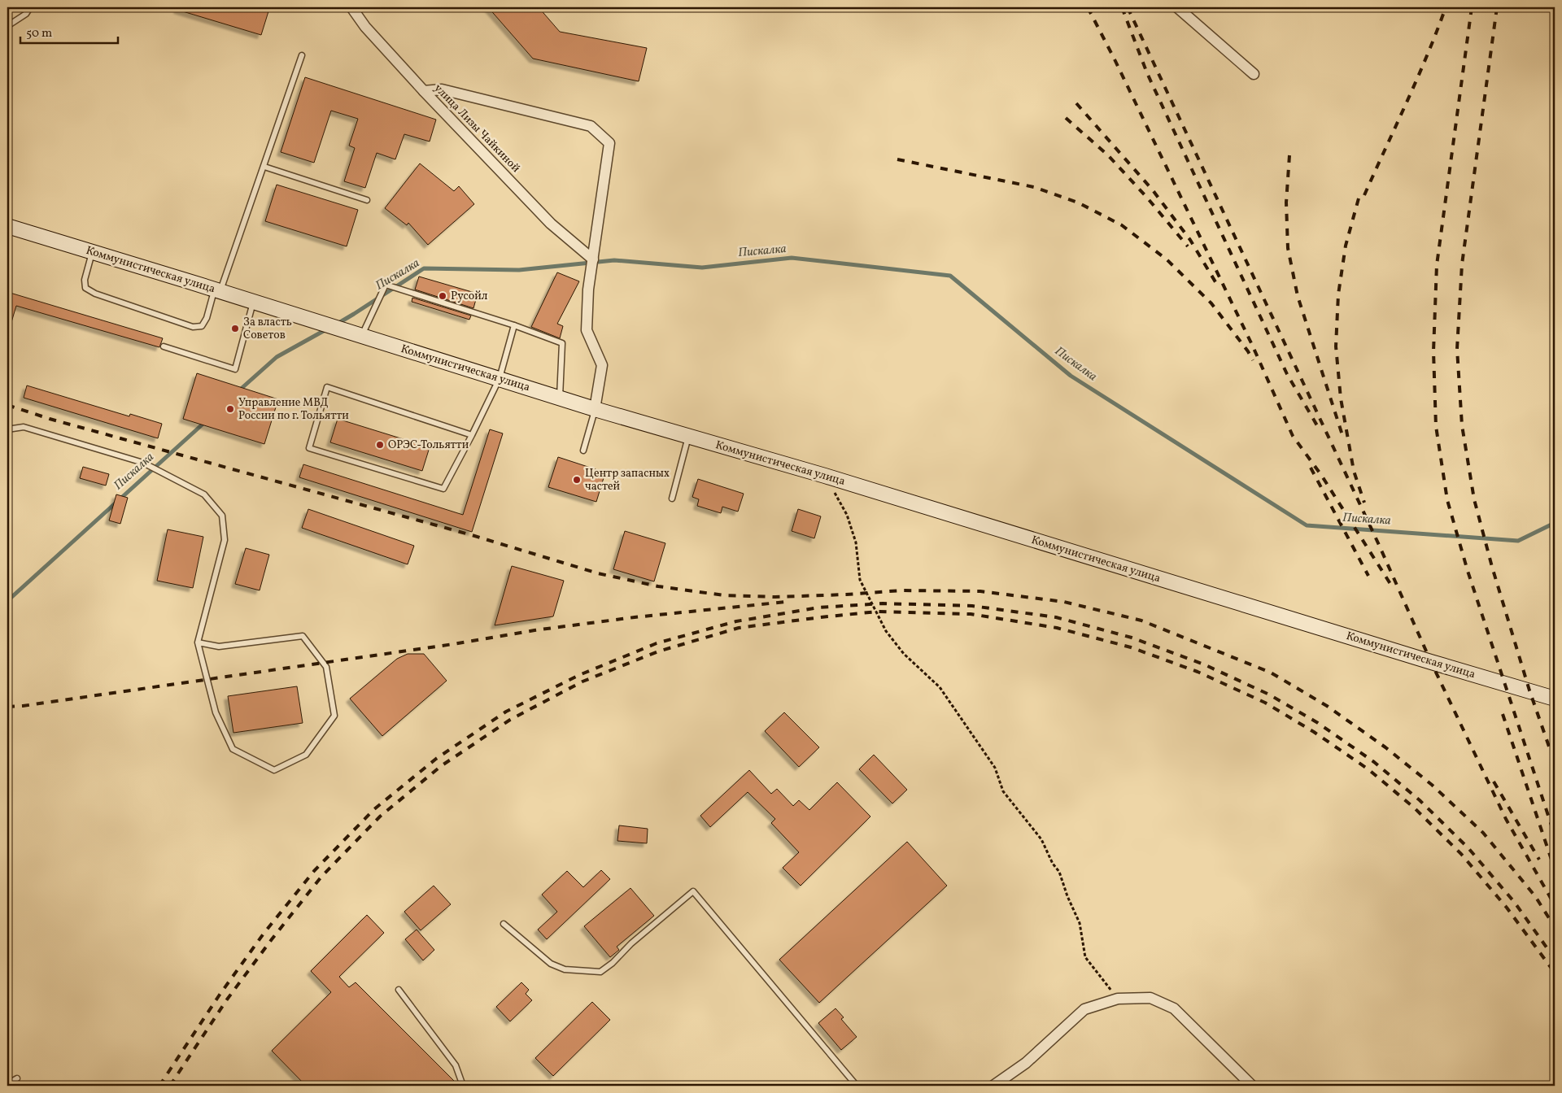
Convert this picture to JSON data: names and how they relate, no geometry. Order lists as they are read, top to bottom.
{
  "streets": {
    "main road": ["Коммунистическая улица"],
    "street": ["улица Лизы Чайкиной"]
  },
  "water": ["Пискалка"],
  "places": [
    "Русойл",
    "За власть Советов",
    "Управление МВД России по г. Тольятти",
    "ОРЭС-Тольятти",
    "Центр запасных частей"
  ],
  "scale_bar": "50 m"
}
